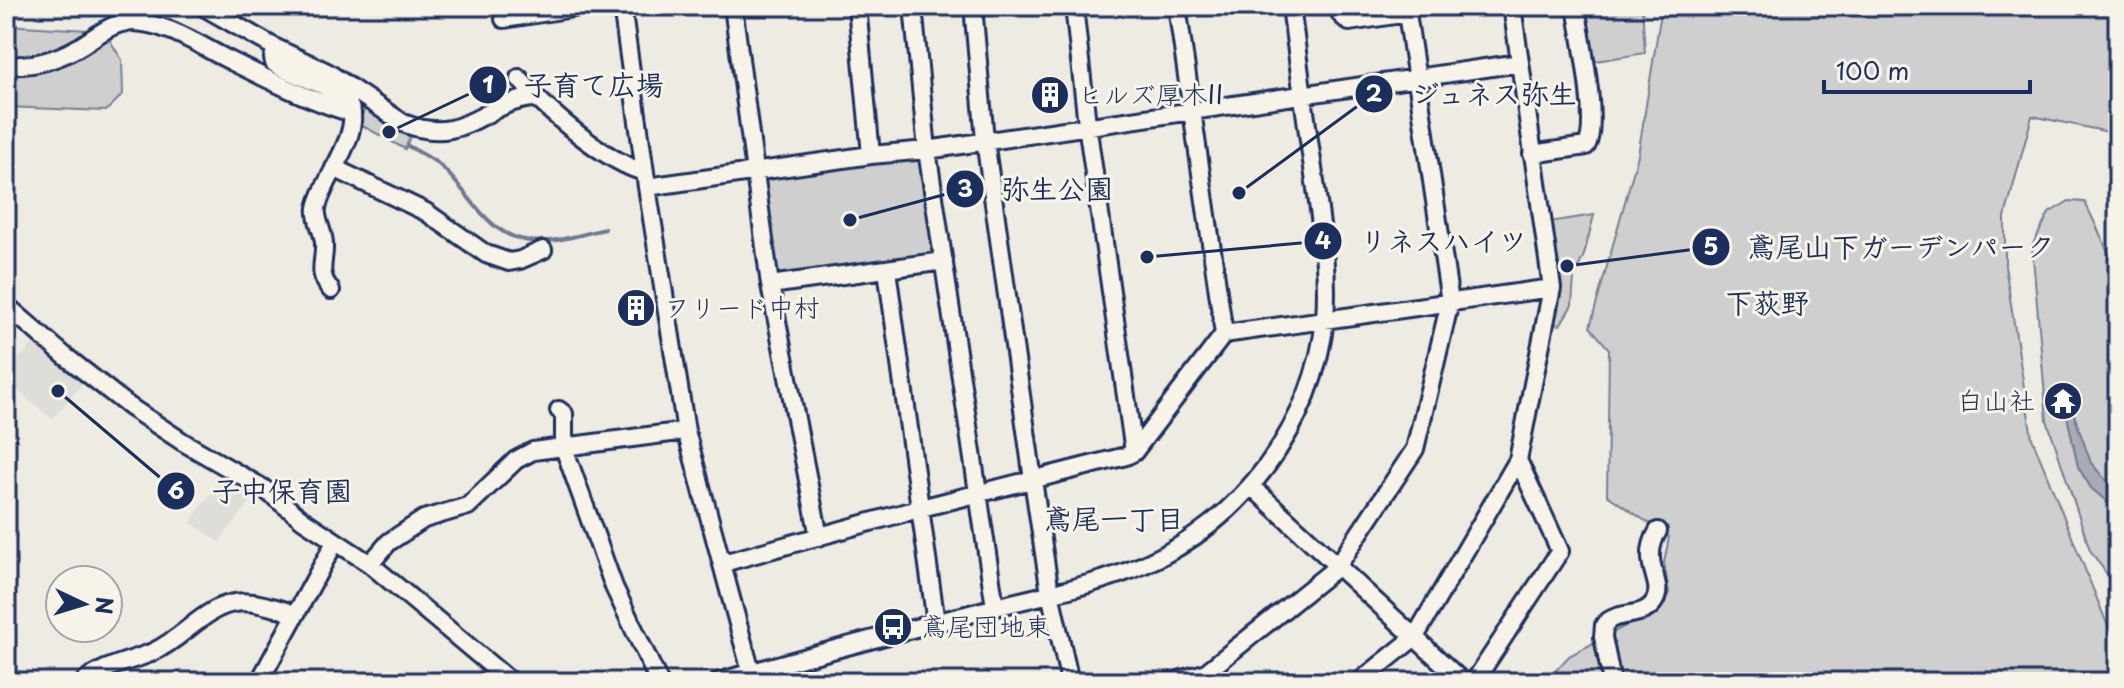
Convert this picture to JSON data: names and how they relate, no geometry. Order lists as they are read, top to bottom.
{
  "districts": ["下荻野", "鳶尾一丁目"],
  "places": {
    "building": ["ヒルズ厚木II", "フリード中村"],
    "other": [
      "子育て広場",
      "ジュネス弥生",
      "弥生公園",
      "リネスハイツ",
      "鳶尾山下ガーデンパーク",
      "子中保育園"
    ],
    "temple": ["白山社"],
    "bus stop": ["鳶尾団地東"]
  },
  "scale_bar": "100 m",
  "north": "right"
}
